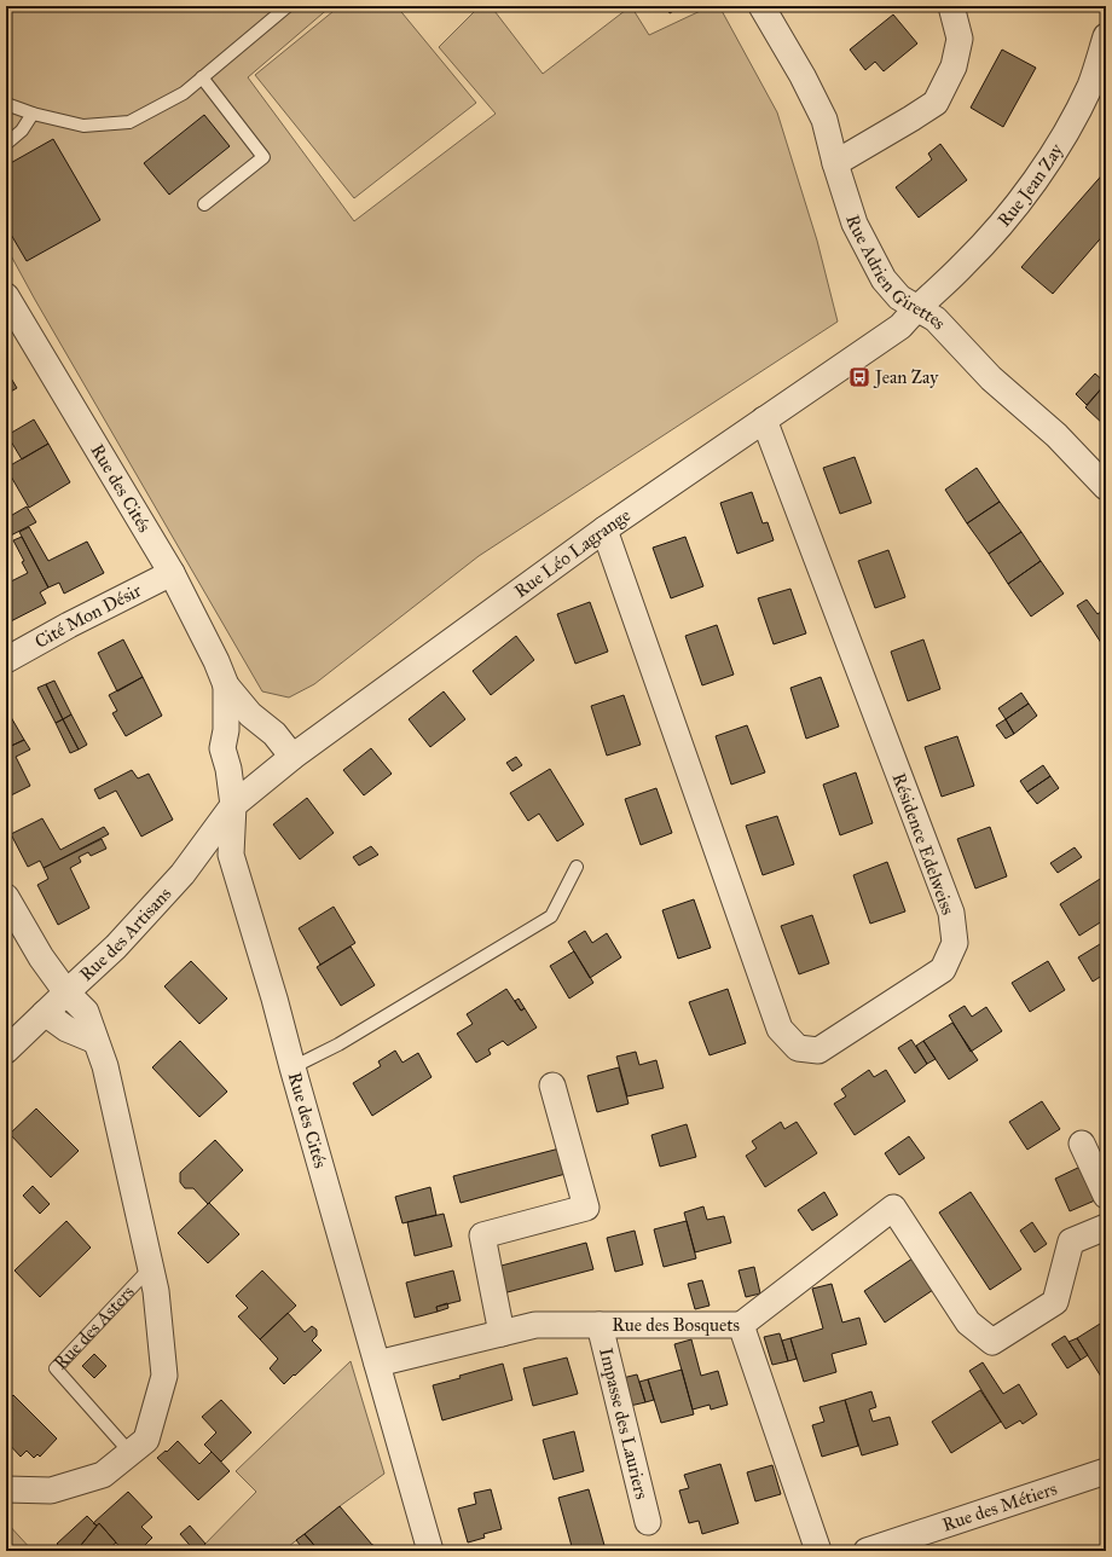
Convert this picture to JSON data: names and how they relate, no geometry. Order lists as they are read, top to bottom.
{
  "streets": {
    "street": [
      "Rue Jean Zay",
      "Rue Adrien Girettes",
      "Rue des Cités",
      "Rue Léo Lagrange",
      "Cité Mon Désir",
      "Résidence Edelweiss",
      "Rue des Artisans",
      "Rue des Asters",
      "Rue des Bosquets",
      "Impasse des Lauriers",
      "Rue des Métiers"
    ]
  },
  "crossings": [
    ["Rue Jean Zay", "Rue Adrien Girettes"],
    ["Rue Jean Zay", "Rue Léo Lagrange"],
    ["Rue Adrien Girettes", "Rue Léo Lagrange"],
    ["Rue des Cités", "Rue Léo Lagrange"],
    ["Rue des Cités", "Cité Mon Désir"],
    ["Rue des Cités", "Rue des Artisans"],
    ["Rue des Cités", "Rue des Bosquets"],
    ["Rue Léo Lagrange", "Résidence Edelweiss"],
    ["Rue Léo Lagrange", "Rue des Artisans"],
    ["Rue des Artisans", "Rue des Asters"],
    ["Rue des Bosquets", "Impasse des Lauriers"]
  ],
  "places": {
    "bus stop": ["Jean Zay"]
  }
}
